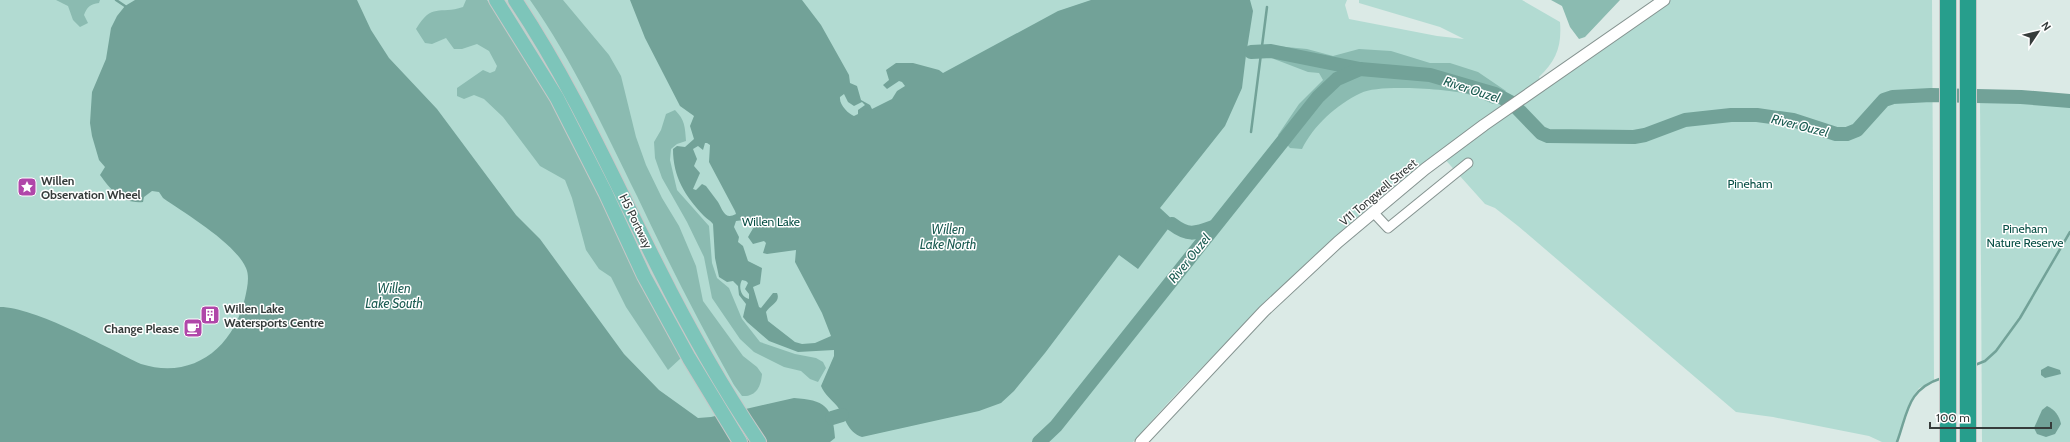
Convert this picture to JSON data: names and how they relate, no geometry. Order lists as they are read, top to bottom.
{
  "streets": {
    "main road": ["H5 Portway"],
    "street": ["V11 Tongwell Street"]
  },
  "water": ["River Ouzel", "Willen Lake North", "Willen Lake South"],
  "parks": ["Pineham", "Willen Lake", "Pineham Nature Reserve"],
  "places": {
    "place": ["Willen Observation Wheel"],
    "building": ["Willen Lake Watersports Centre"],
    "cafe": ["Change Please"]
  },
  "scale_bar": "100 m",
  "north": "top right"
}
